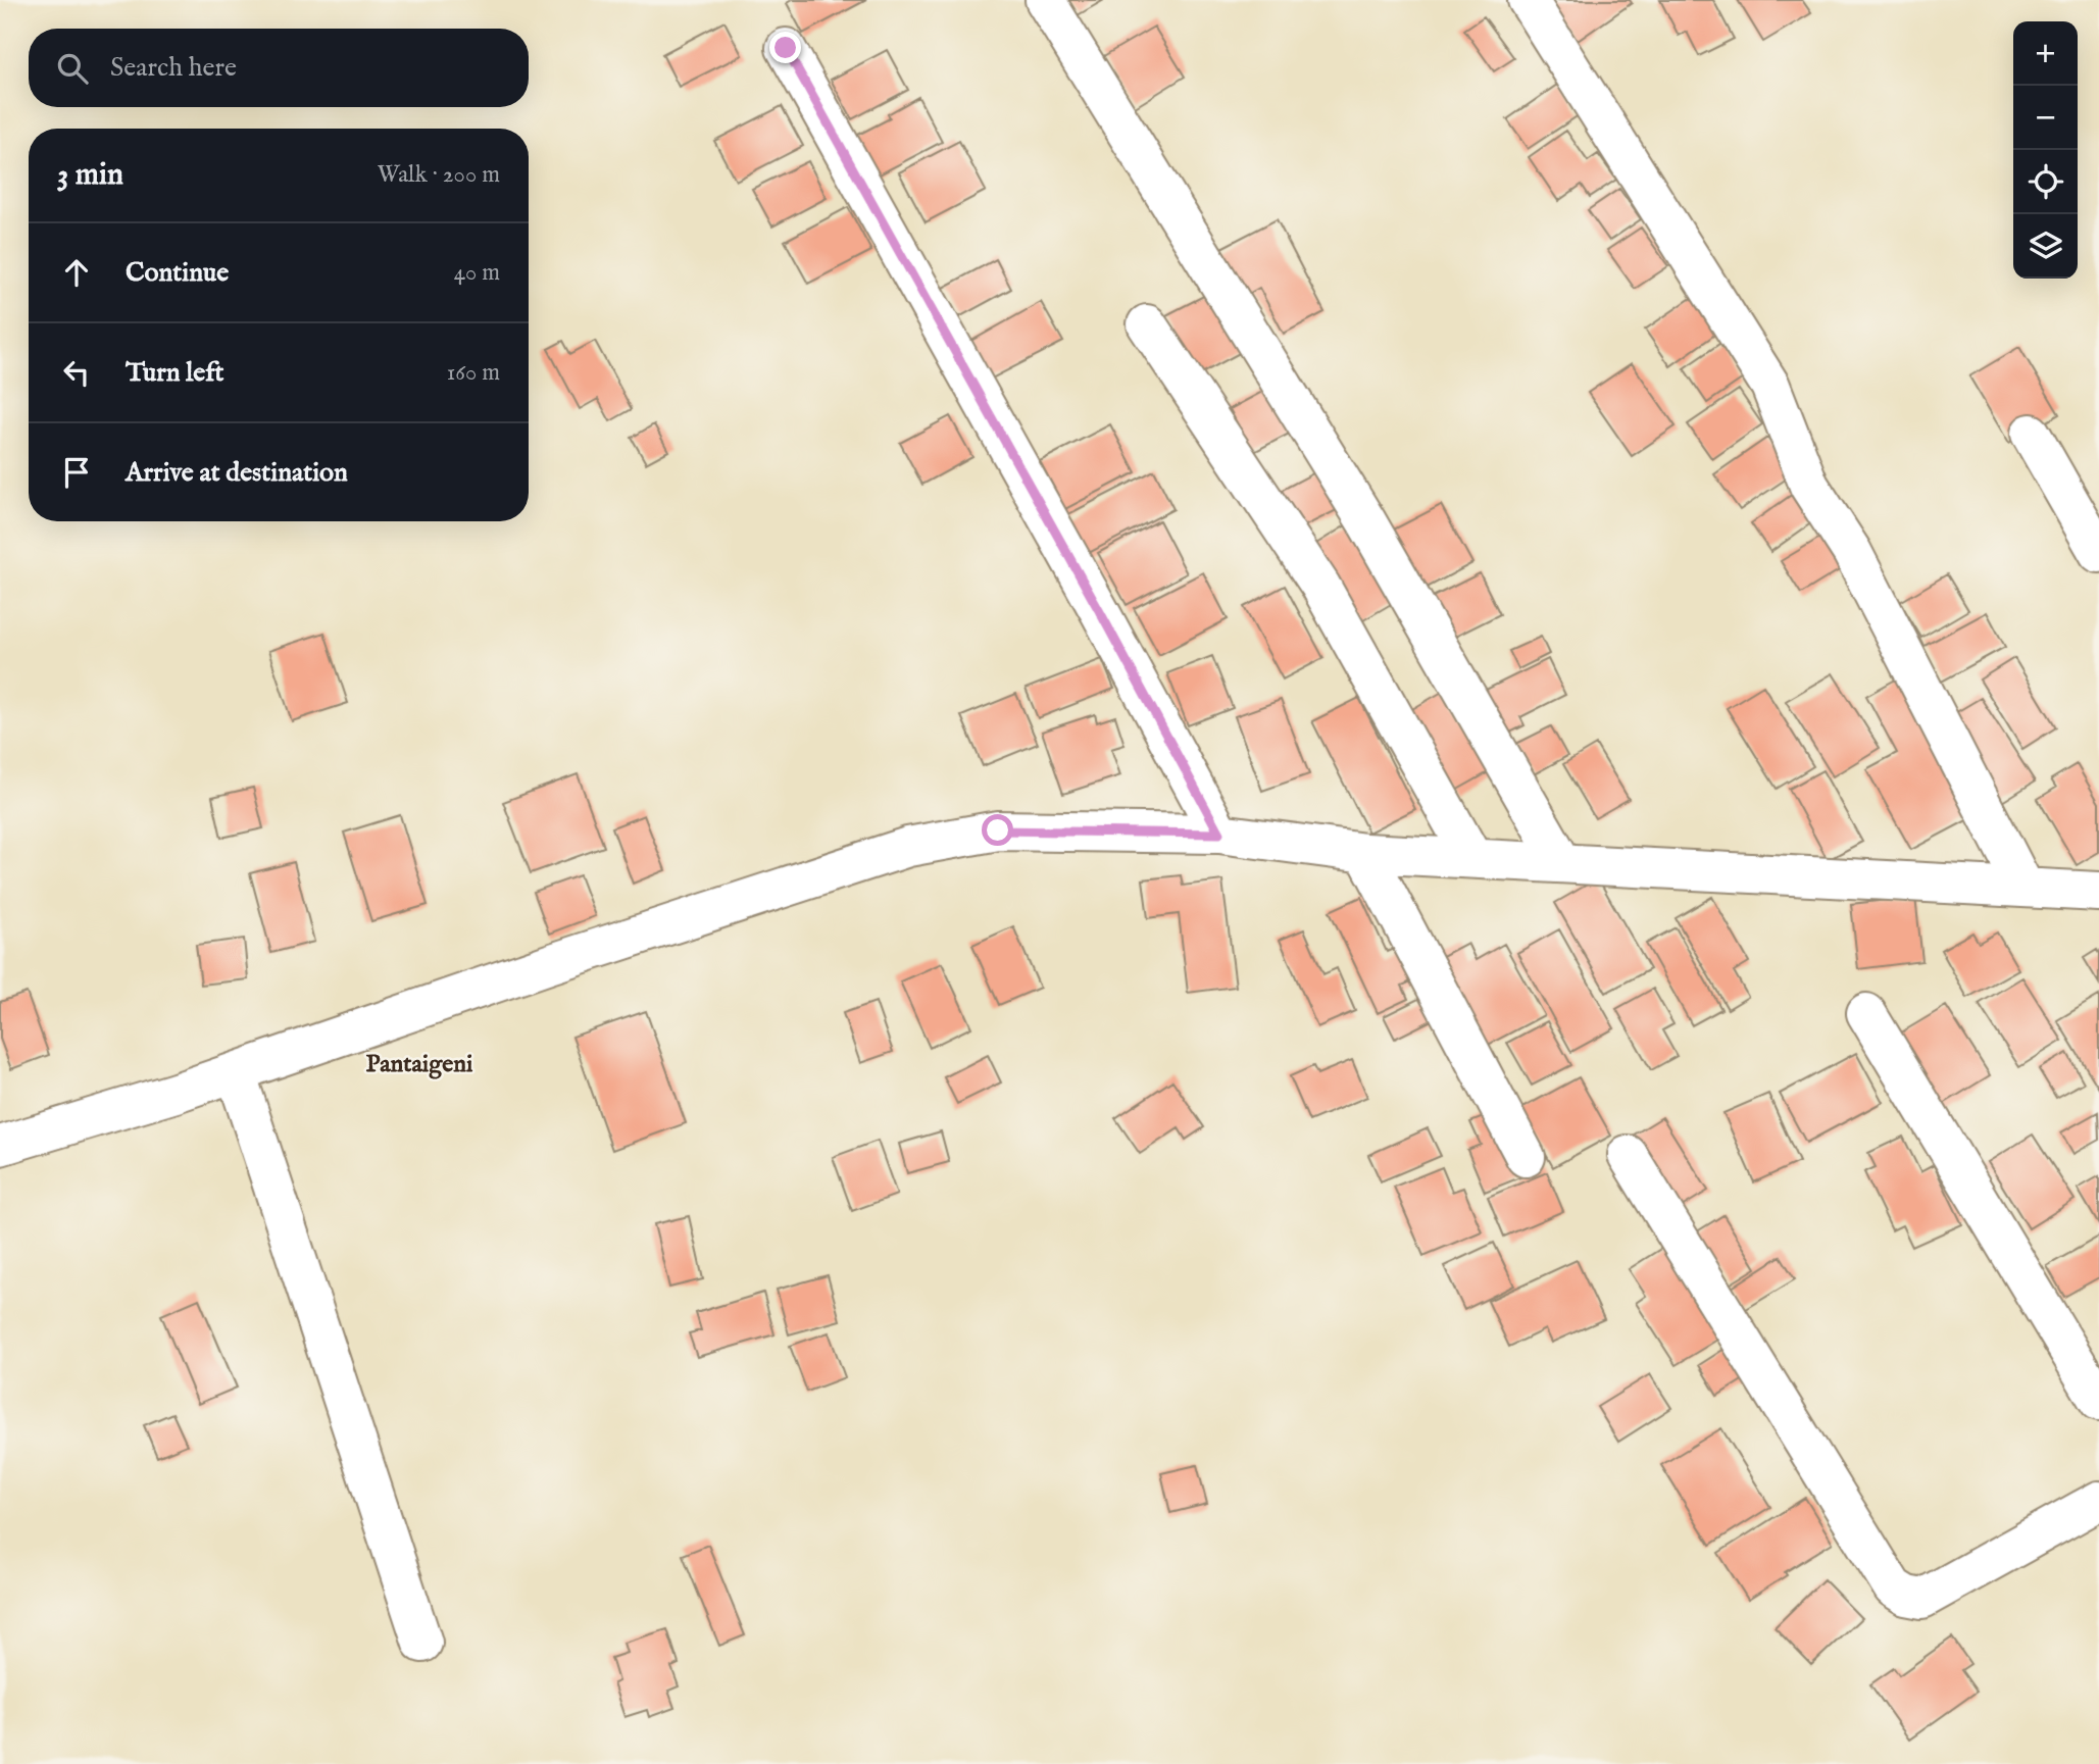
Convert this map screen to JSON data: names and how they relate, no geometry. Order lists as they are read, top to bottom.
{
  "districts": ["Pantaigeni"],
  "page": {
    "map_buttons": ["+", "−"],
    "search": "Search here",
    "heading": ["3 min", "Walk · 200 m"],
    "list": [
      ["Continue", "40 m"],
      ["Turn left", "160 m"],
      "Arrive at destination"
    ]
  }
}
